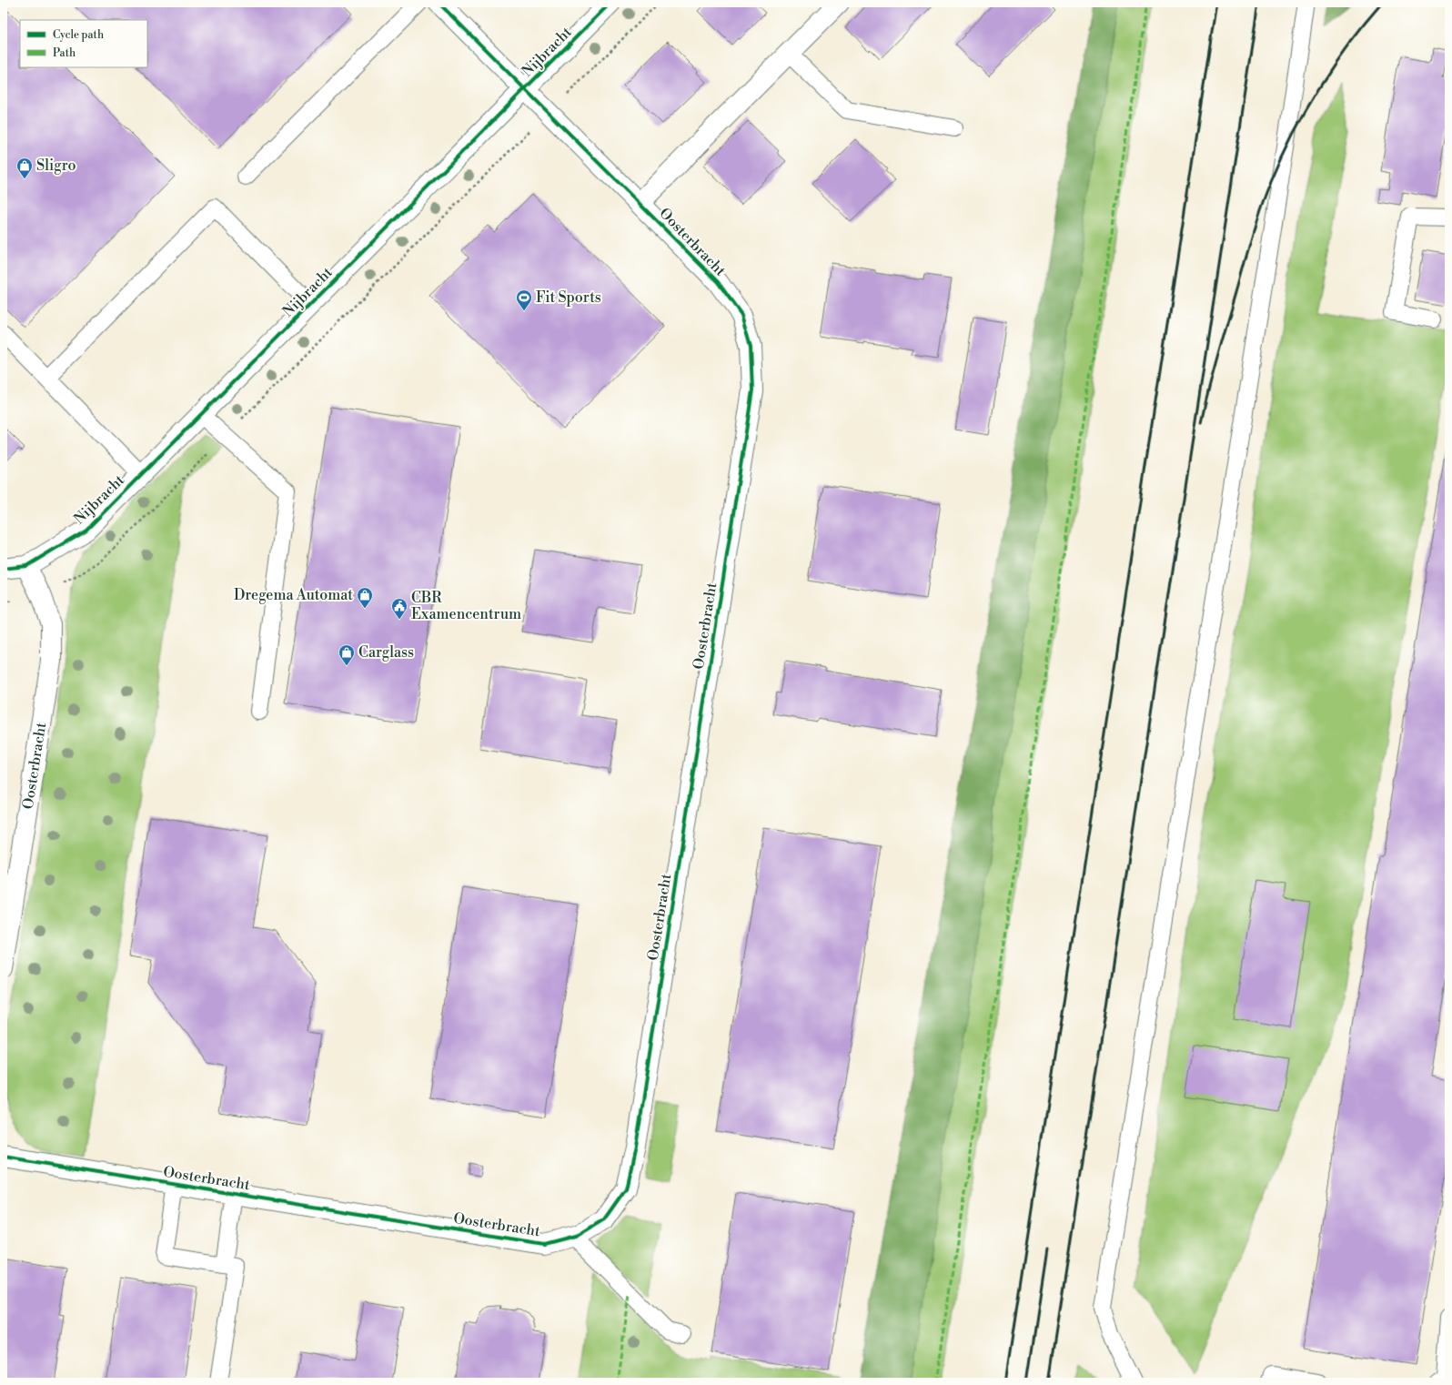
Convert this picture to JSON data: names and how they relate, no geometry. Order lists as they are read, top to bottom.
{
  "streets": {
    "street": ["Nijbracht", "Oosterbracht"]
  },
  "crossings": [
    ["Nijbracht", "Oosterbracht"]
  ],
  "places": {
    "shop": ["Sligro", "Dregema Automat", "Carglass"],
    "sports": ["Fit Sports"],
    "public building": ["CBR Examencentrum"]
  },
  "legend": ["Cycle path", "Path"]
}
